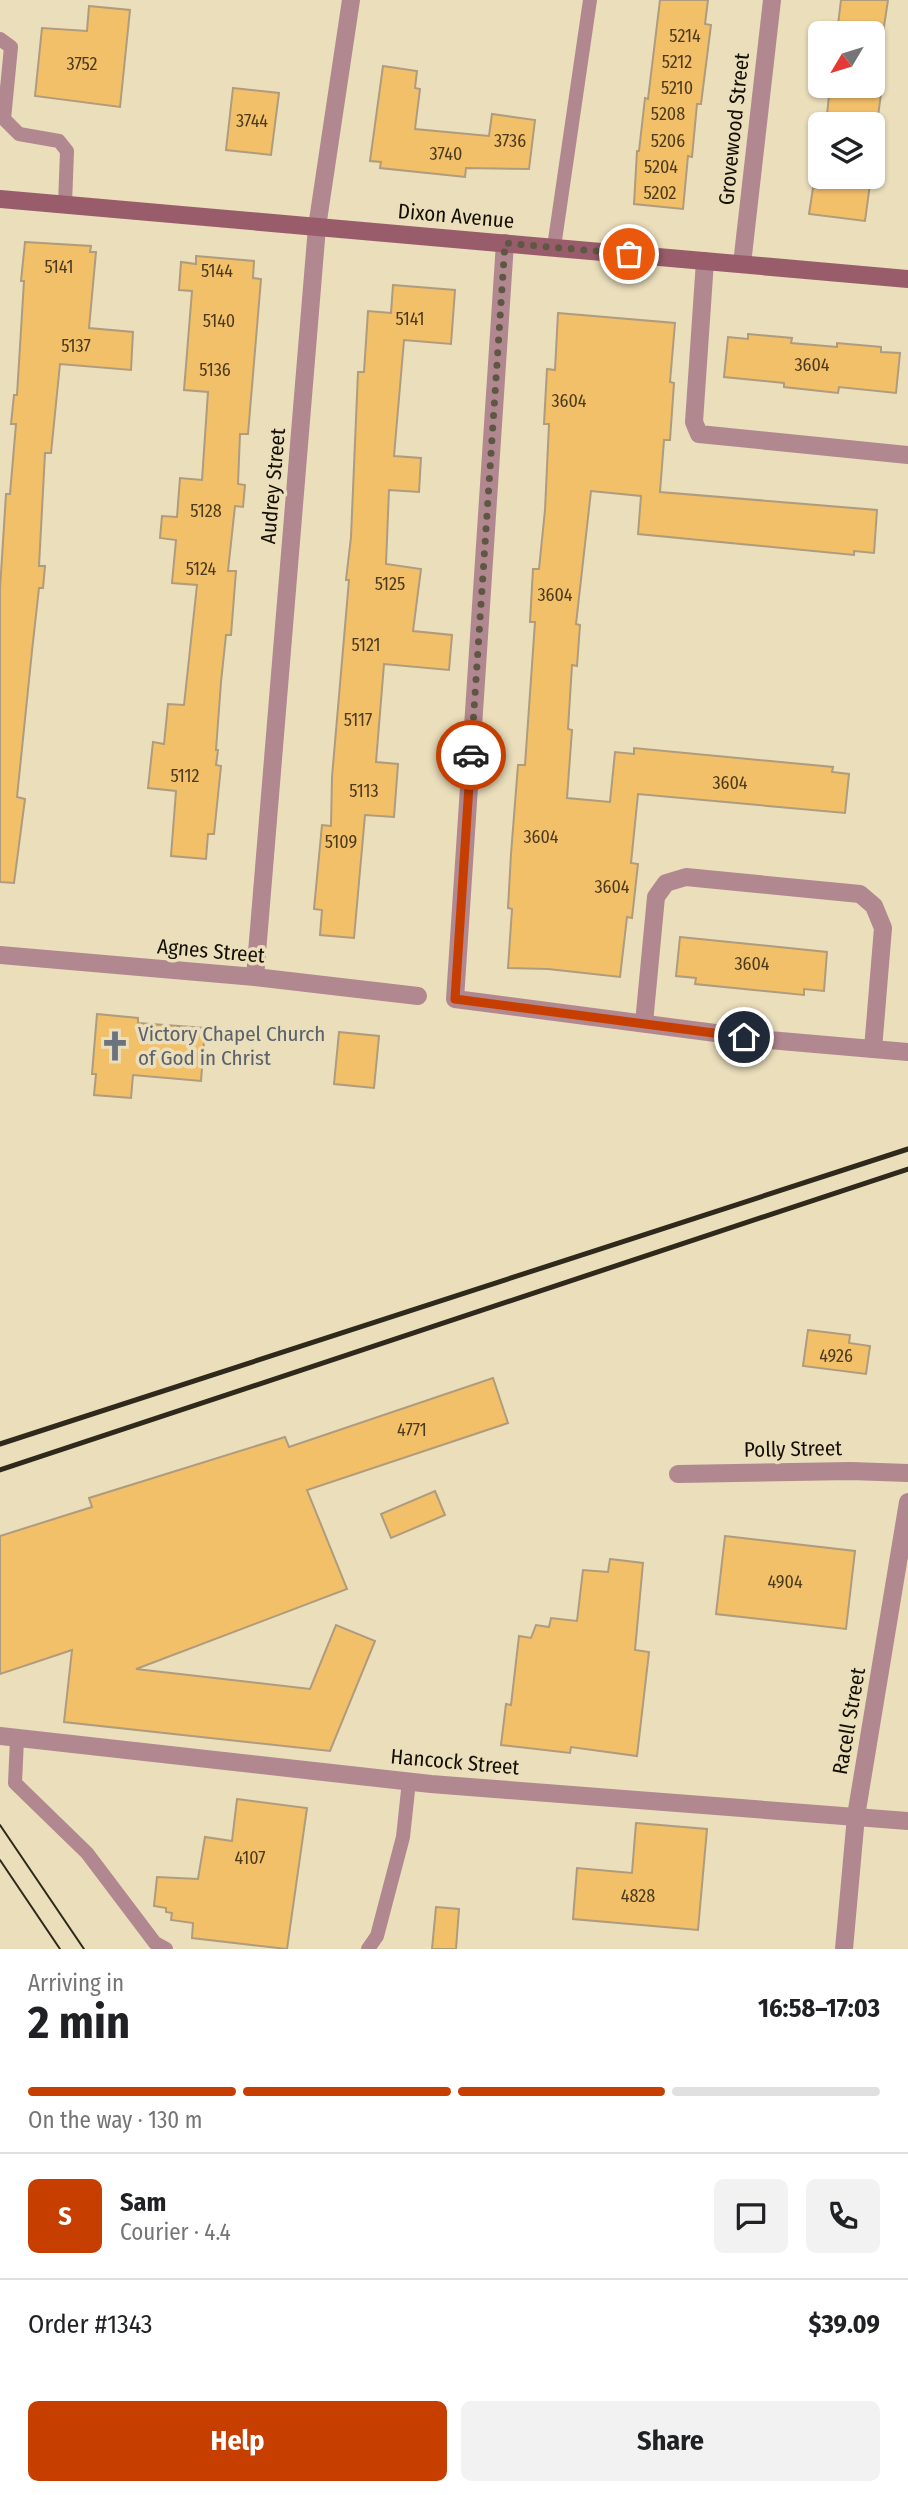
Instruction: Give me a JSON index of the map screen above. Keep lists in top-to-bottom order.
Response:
{
  "streets": {
    "street": [
      "Grovewood Street",
      "Dixon Avenue",
      "Audrey Street",
      "Agnes Street",
      "Polly Street",
      "Racell Street",
      "Hancock Street"
    ]
  },
  "crossings": [
    ["Grovewood Street", "Dixon Avenue"],
    ["Dixon Avenue", "Audrey Street"],
    ["Audrey Street", "Agnes Street"],
    ["Racell Street", "Hancock Street"]
  ],
  "places": {
    "church": ["Victory Chapel Church of God in Christ"]
  },
  "house_numbers": [
    "5214",
    "5212",
    "3752",
    "5210",
    "5208",
    "3744",
    "3736",
    "5206",
    "3740",
    "5204",
    "5202",
    "5141",
    "5144",
    "5141",
    "5140",
    "5137",
    "3604",
    "5136",
    "3604",
    "5128",
    "5124",
    "5125",
    "3604",
    "5121",
    "5117",
    "5112",
    "3604",
    "5113",
    "3604",
    "5109",
    "3604",
    "3604",
    "4926",
    "4771",
    "4904",
    "4107",
    "4828"
  ],
  "north": "bottom left",
  "page": {
    "heading": ["2 min", "Arriving in", "16:58–17:03"],
    "panel": [
      "Sam",
      "Courier · 4.4",
      "Order #1343",
      "$39.09"
    ],
    "bar": "On the way · 130 m",
    "round": "S",
    "buttons": ["Help", "Share"]
  }
}
